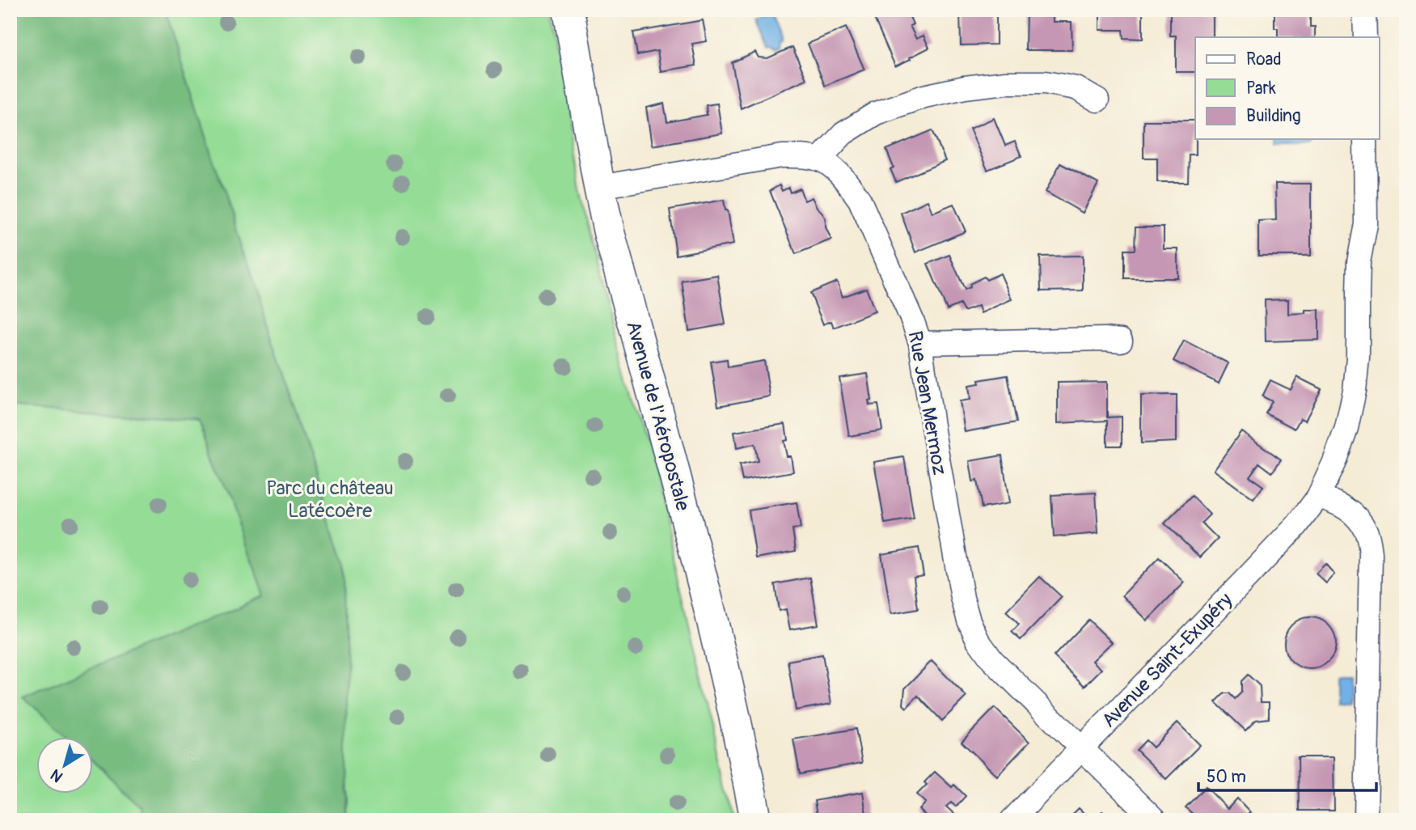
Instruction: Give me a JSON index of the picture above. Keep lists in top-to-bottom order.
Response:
{
  "streets": {
    "street": ["Rue Jean Mermoz", "Avenue de l'Aéropostale", "Avenue Saint-Exupéry"]
  },
  "crossings": [
    ["Rue Jean Mermoz", "Avenue Saint-Exupéry"]
  ],
  "parks": ["Parc du château Latécoère"],
  "legend": ["Road", "Park", "Building"],
  "scale_bar": "50 m",
  "north": "bottom left"
}
